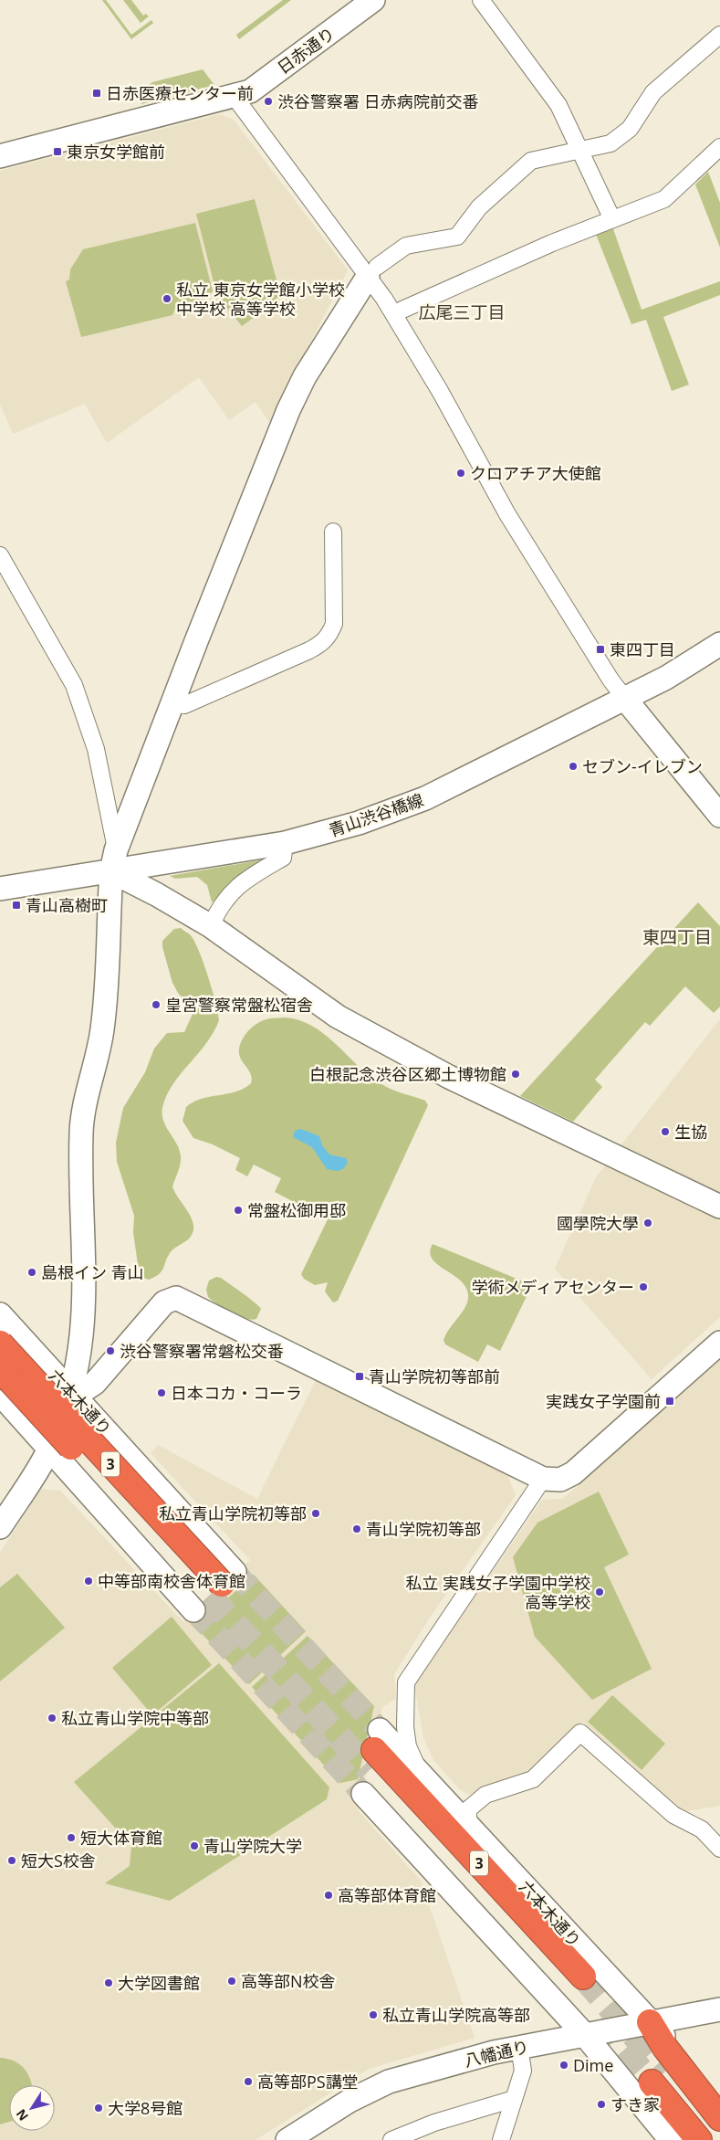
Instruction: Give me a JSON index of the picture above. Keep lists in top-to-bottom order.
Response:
{
  "streets": {
    "highway": ["3"],
    "street": [
      "日赤通り",
      "青山渋谷橋線",
      "六本木通り",
      "八幡通り"
    ]
  },
  "crossings": [
    ["六本木通り", "3"],
    ["六本木通り", "八幡通り"]
  ],
  "districts": ["広尾三丁目", "東四丁目"],
  "places": {
    "transit": [
      "日赤医療センター前",
      "東京女学館前",
      "東四丁目",
      "青山高樹町",
      "青山学院初等部前",
      "実践女子学園前"
    ],
    "other": [
      "渋谷警察署 日赤病院前交番",
      "私立 東京女学館小学校 中学校 高等学校",
      "クロアチア大使館",
      "セブン-イレブン",
      "皇宮警察常盤松宿舎",
      "白根記念渋谷区郷土博物館",
      "生協",
      "常盤松御用邸",
      "國學院大學",
      "島根イン 青山",
      "学術メディアセンター",
      "渋谷警察署常磐松交番",
      "日本コカ・コーラ",
      "私立青山学院初等部",
      "青山学院初等部",
      "中等部南校舎体育館",
      "私立 実践女子学園中学校 高等学校",
      "私立青山学院中等部",
      "短大体育館",
      "青山学院大学",
      "短大S校舎",
      "高等部体育館",
      "高等部N校舎",
      "大学図書館",
      "私立青山学院高等部",
      "Dime",
      "高等部PS講堂",
      "すき家",
      "大学8号館"
    ]
  },
  "north": "bottom left"
}
